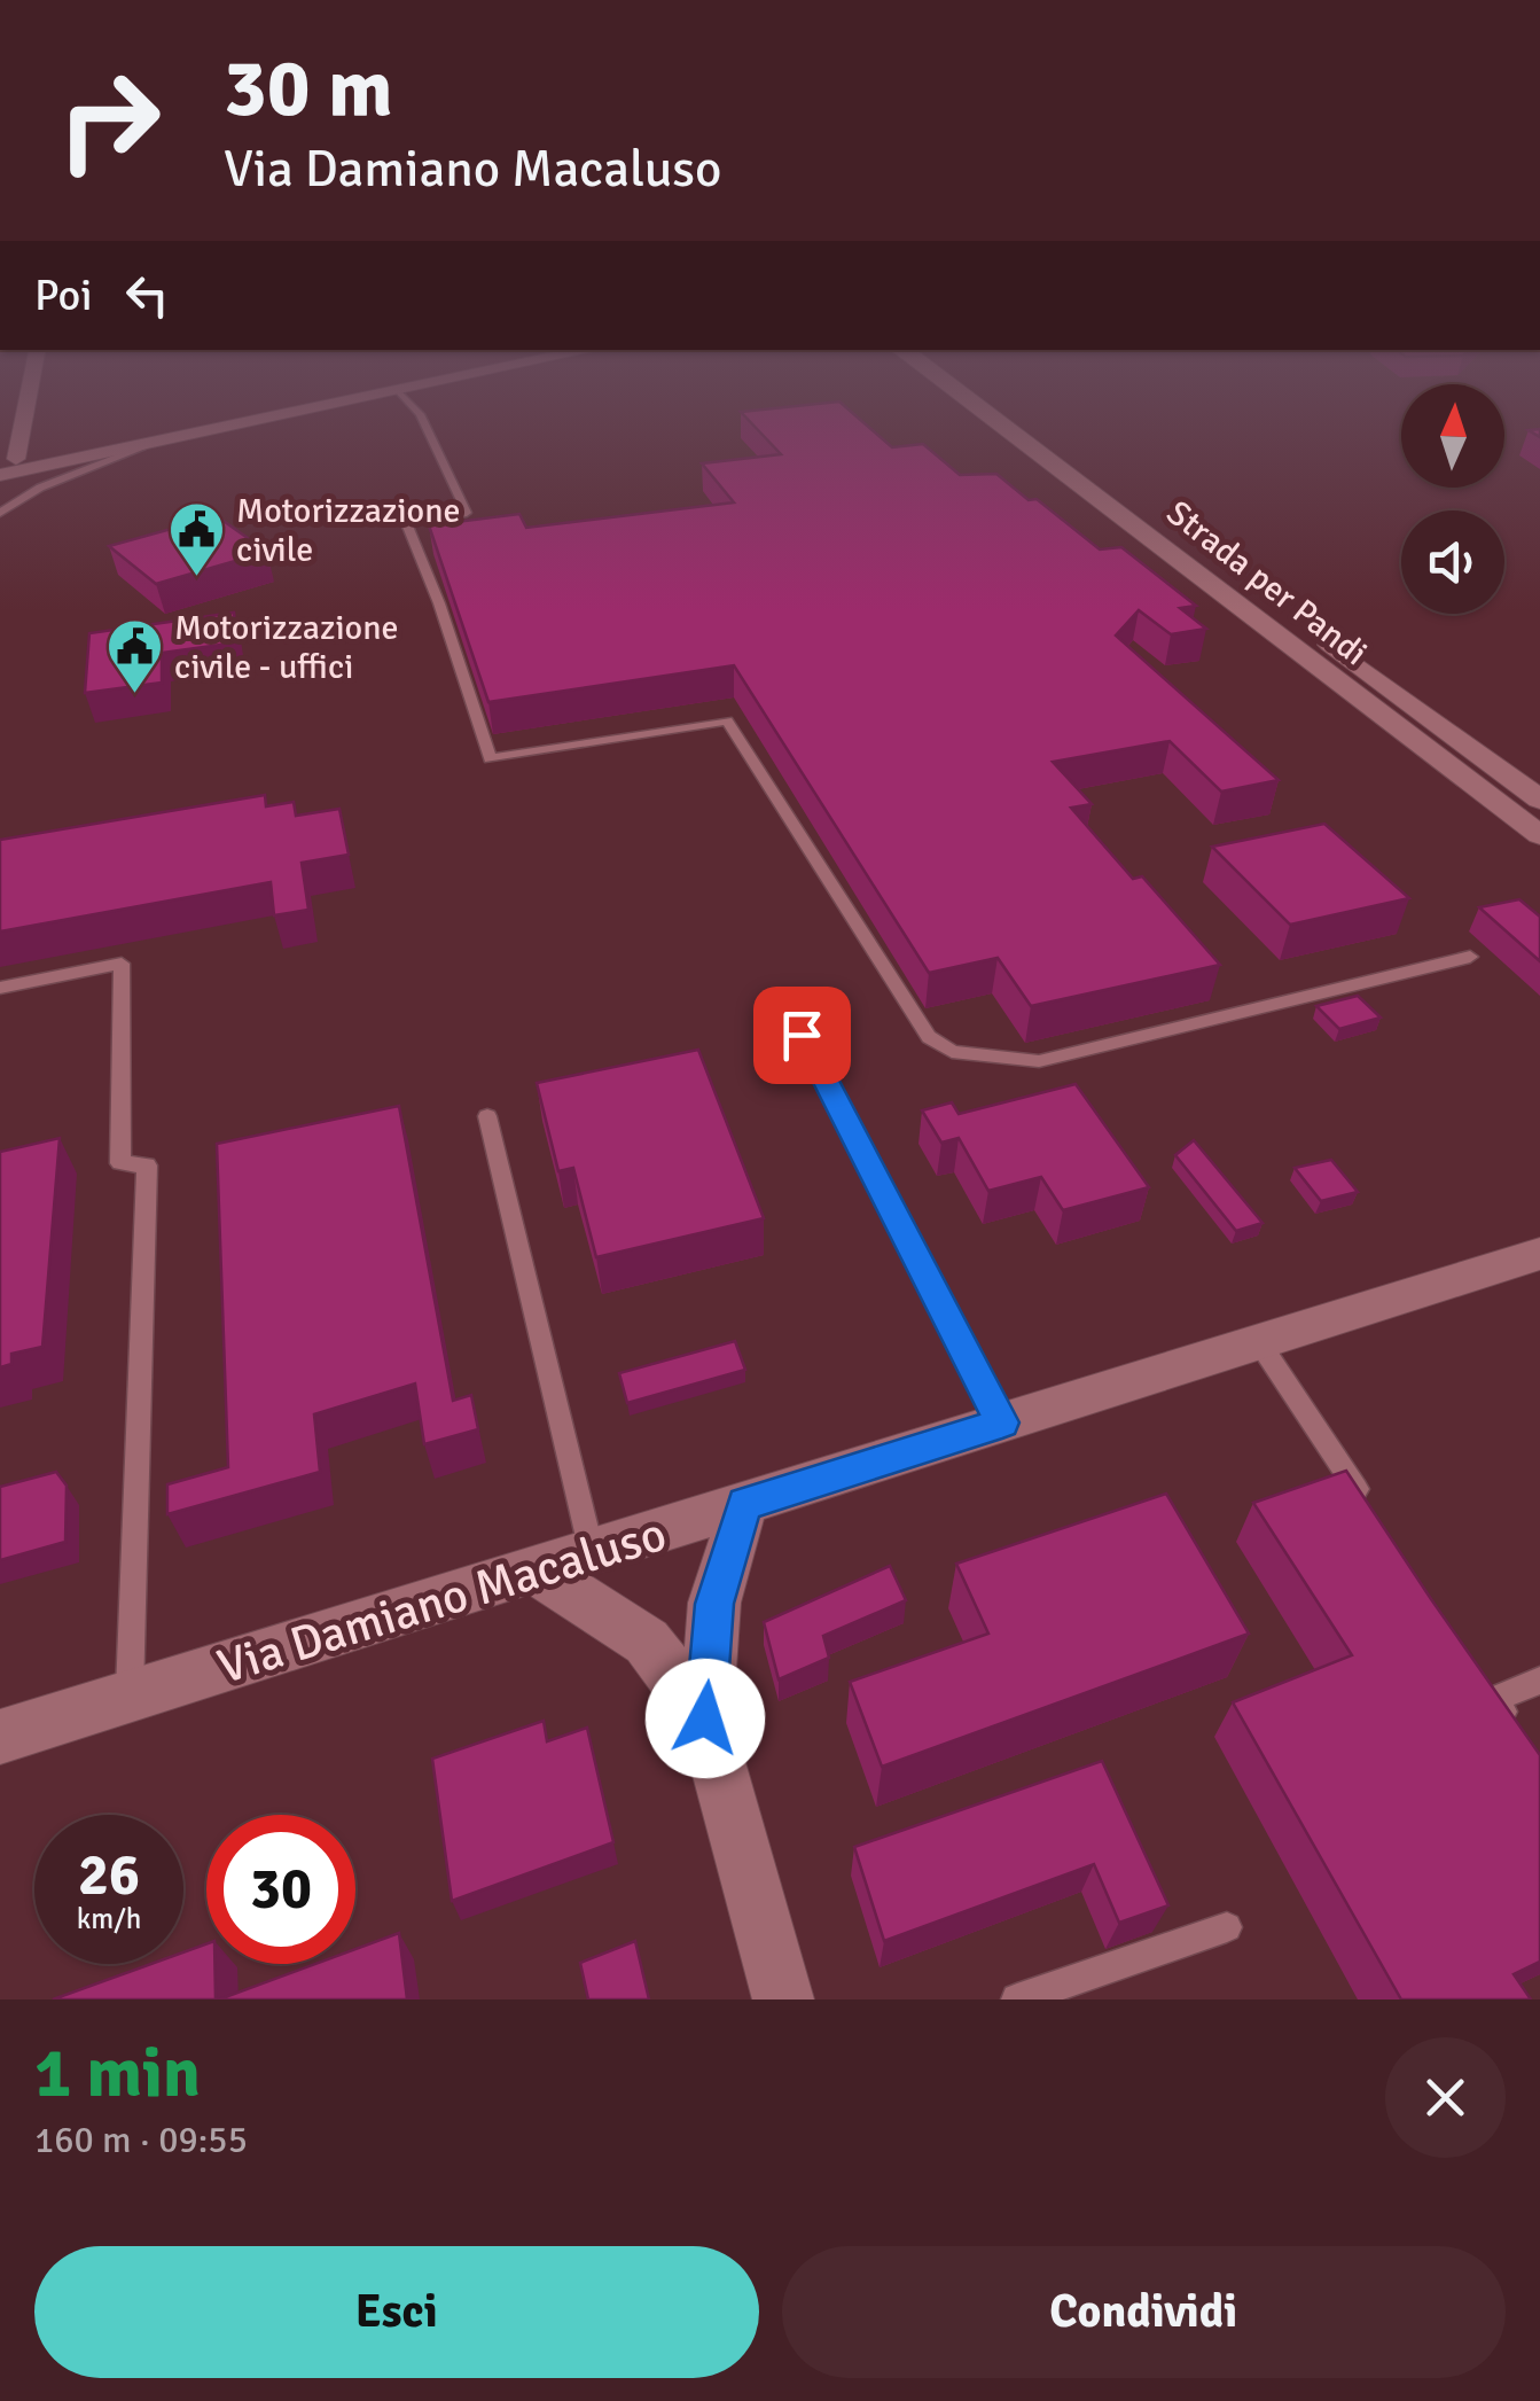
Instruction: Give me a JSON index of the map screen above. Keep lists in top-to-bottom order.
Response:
{
  "streets": {
    "street": ["Strada per Pandi", "Via Damiano Macaluso"]
  },
  "places": {
    "public building": ["Motorizzazione civile", "Motorizzazione civile - uffici"]
  },
  "north": "top",
  "page": {
    "turn": ["30 m", "Via Damiano Macaluso"],
    "then": "Poi",
    "speed": "26 km/h",
    "limit": "30",
    "heading": ["1 min", "160 m · 09:55"],
    "buttons": ["Esci", "Condividi"]
  }
}
